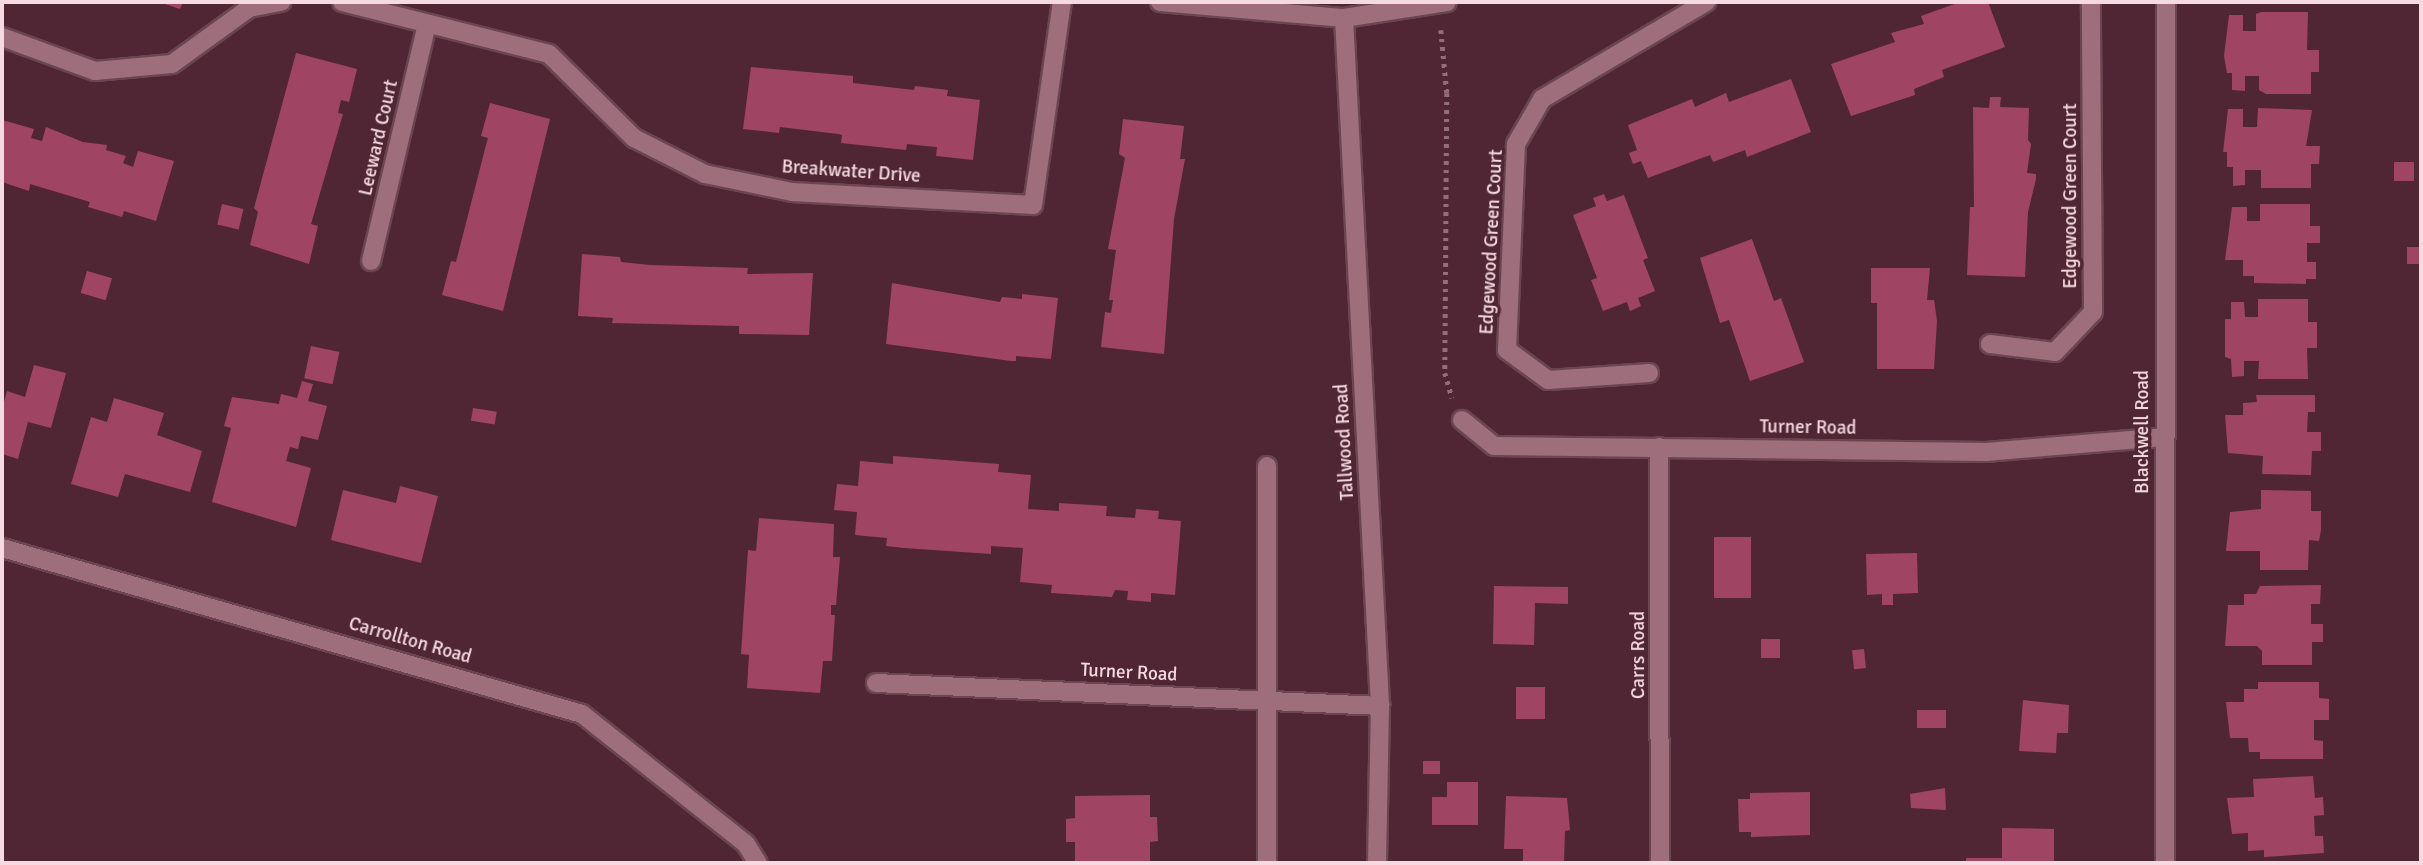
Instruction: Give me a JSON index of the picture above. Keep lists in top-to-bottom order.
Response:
{
  "streets": {
    "street": [
      "Leeward Court",
      "Breakwater Drive",
      "Edgewood Green Court",
      "Turner Road",
      "Blackwell Road",
      "Tallwood Road",
      "Carrollton Road",
      "Carrs Road"
    ]
  },
  "crossings": [
    ["Leeward Court", "Breakwater Drive"],
    ["Turner Road", "Blackwell Road"],
    ["Turner Road", "Tallwood Road"],
    ["Turner Road", "Carrs Road"]
  ]
}
